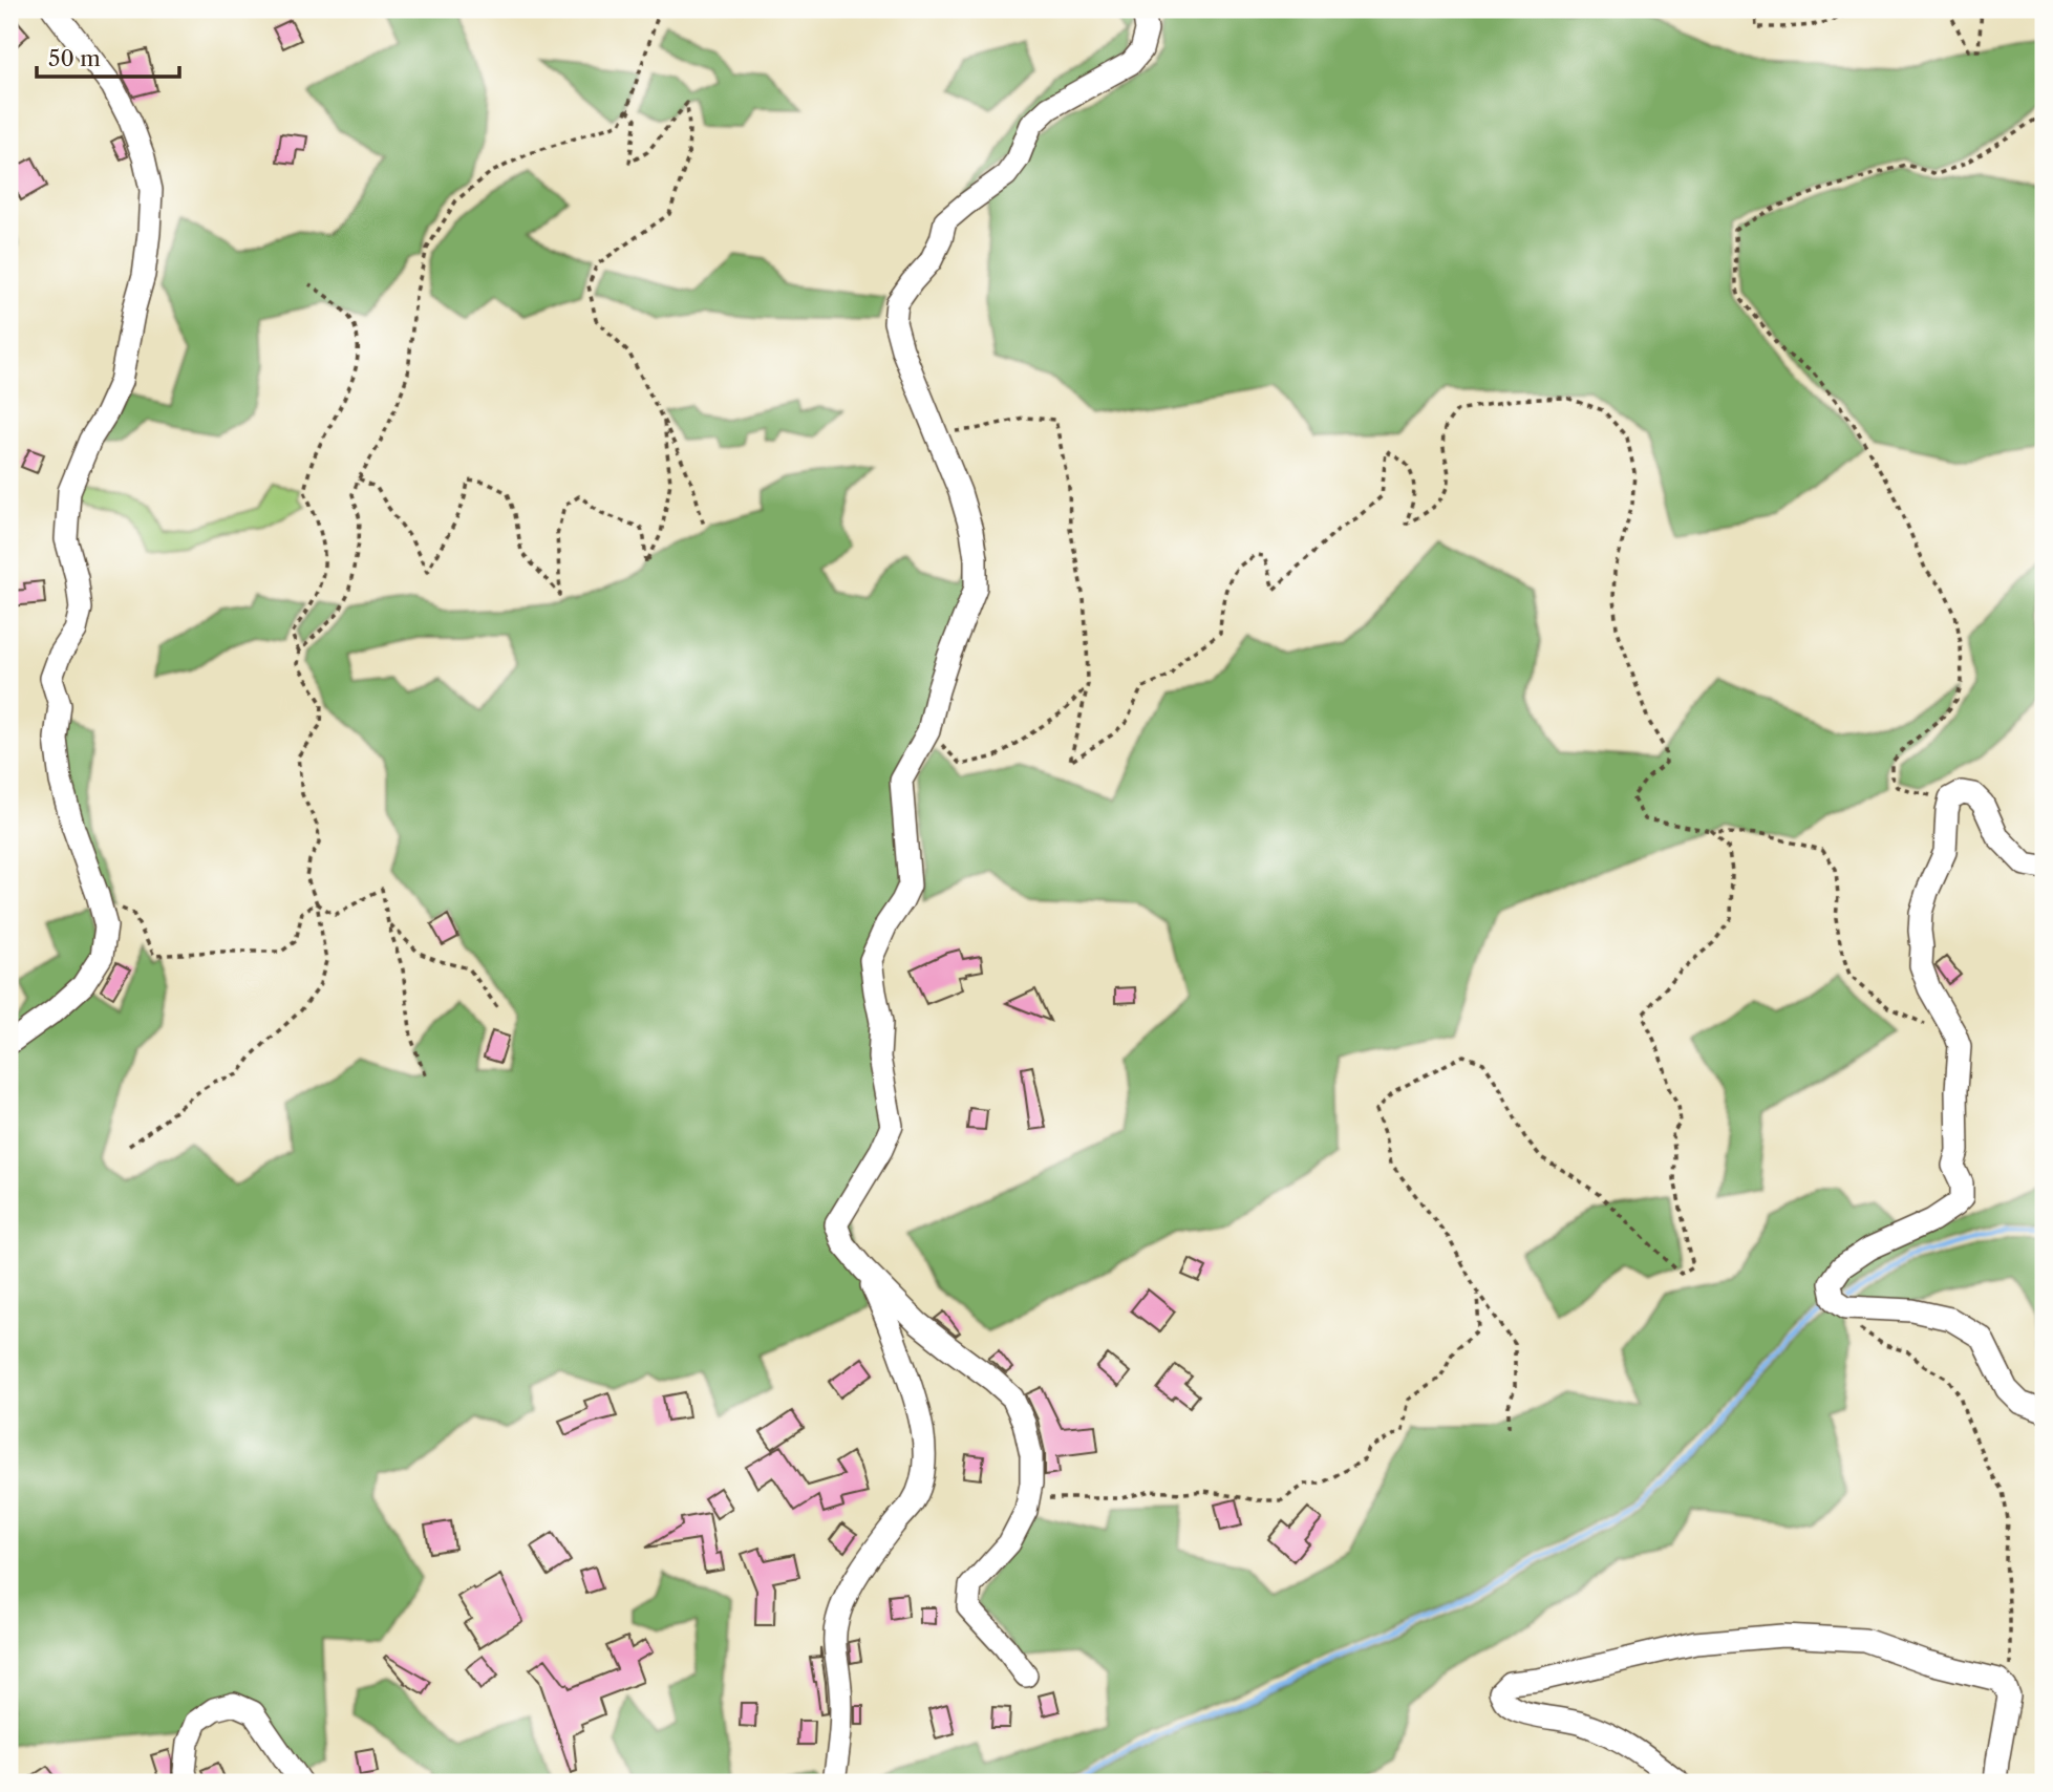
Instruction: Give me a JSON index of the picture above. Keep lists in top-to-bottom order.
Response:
{
  "scale_bar": "50 m"
}
